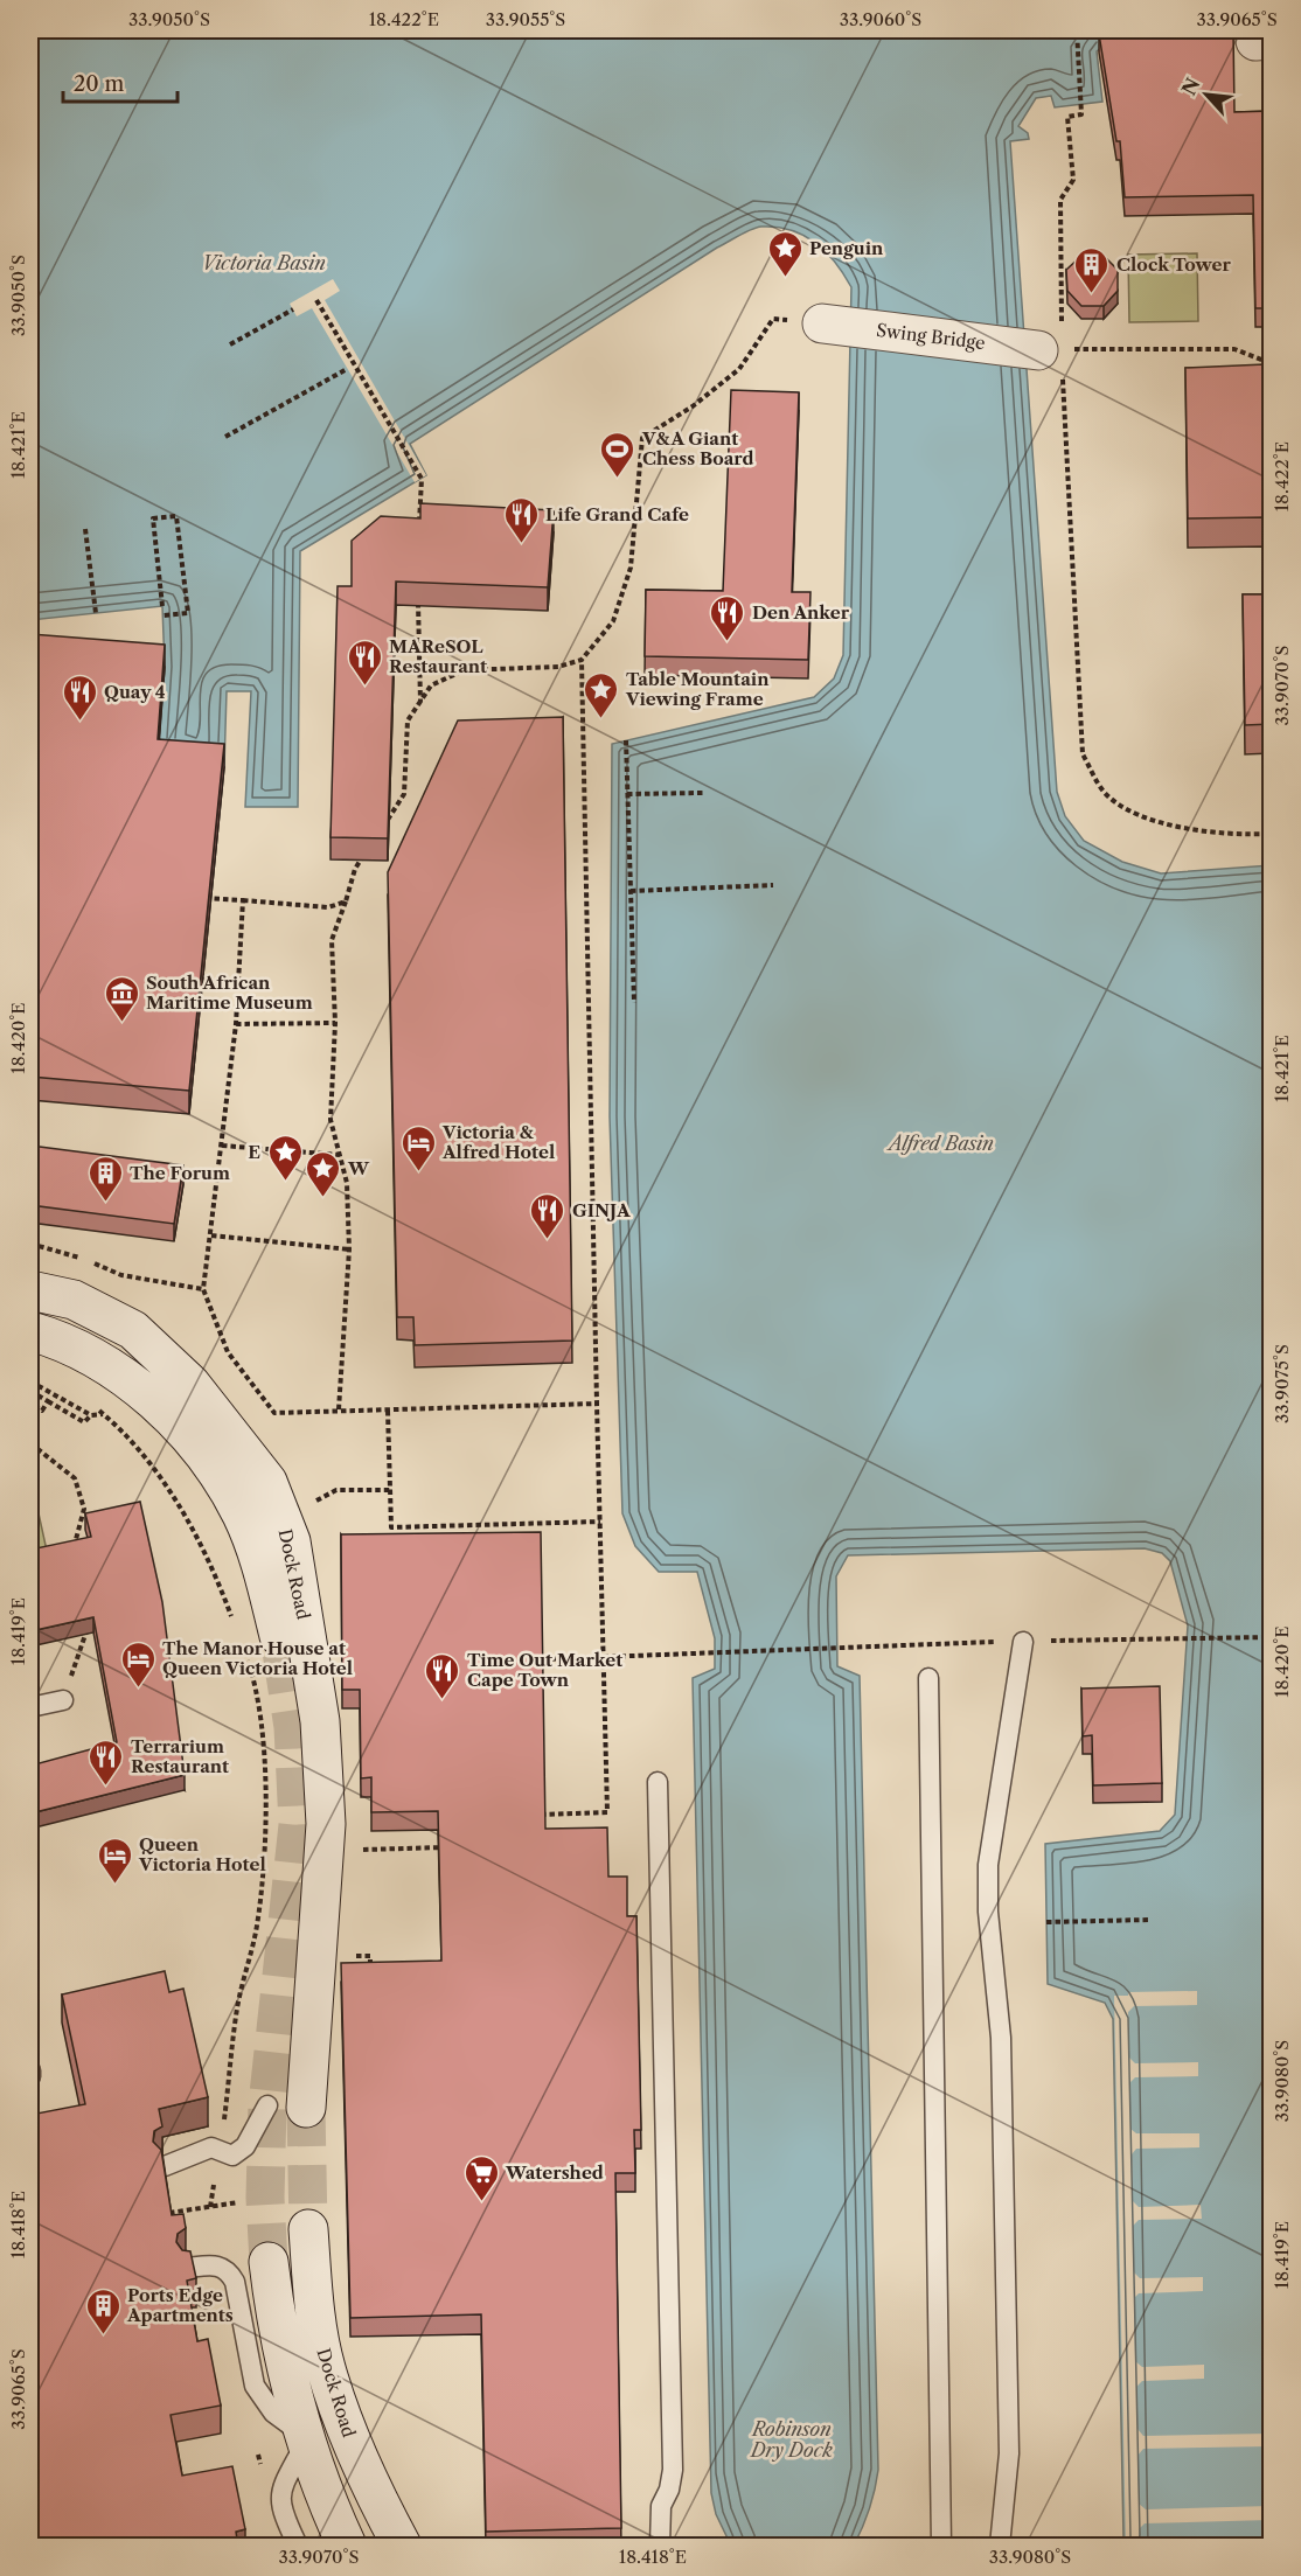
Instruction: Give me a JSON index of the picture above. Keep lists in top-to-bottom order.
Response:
{
  "streets": {
    "street": ["Swing Bridge", "Dock Road"]
  },
  "water": ["Victoria Basin", "Alfred Basin", "Robinson Dry Dock"],
  "places": {
    "place": [
      "Penguin",
      "Table Mountain Viewing Frame",
      "E",
      "W"
    ],
    "building": ["Clock Tower", "The Forum", "Ports Edge Apartments"],
    "sports": ["V&A Giant Chess Board"],
    "restaurant": [
      "Life Grand Cafe",
      "Den Anker",
      "MAReSOL Restaurant",
      "Quay 4",
      "GINJA",
      "Time Out Market Cape Town",
      "Terrarium Restaurant"
    ],
    "museum": ["South African Maritime Museum"],
    "hotel": ["Victoria & Alfred Hotel", "The Manor House at Queen Victoria Hotel", "Queen Victoria Hotel"],
    "supermarket": ["Watershed"]
  },
  "scale_bar": "20 m",
  "north": "top left",
  "coordinates": [
    "33.9050°S",
    "18.422°E",
    "33.9055°S",
    "33.9060°S",
    "33.9065°S",
    "18.421°E",
    "33.9070°S",
    "18.420°E",
    "33.9075°S",
    "18.419°E",
    "33.9080°S",
    "18.418°E"
  ]
}
